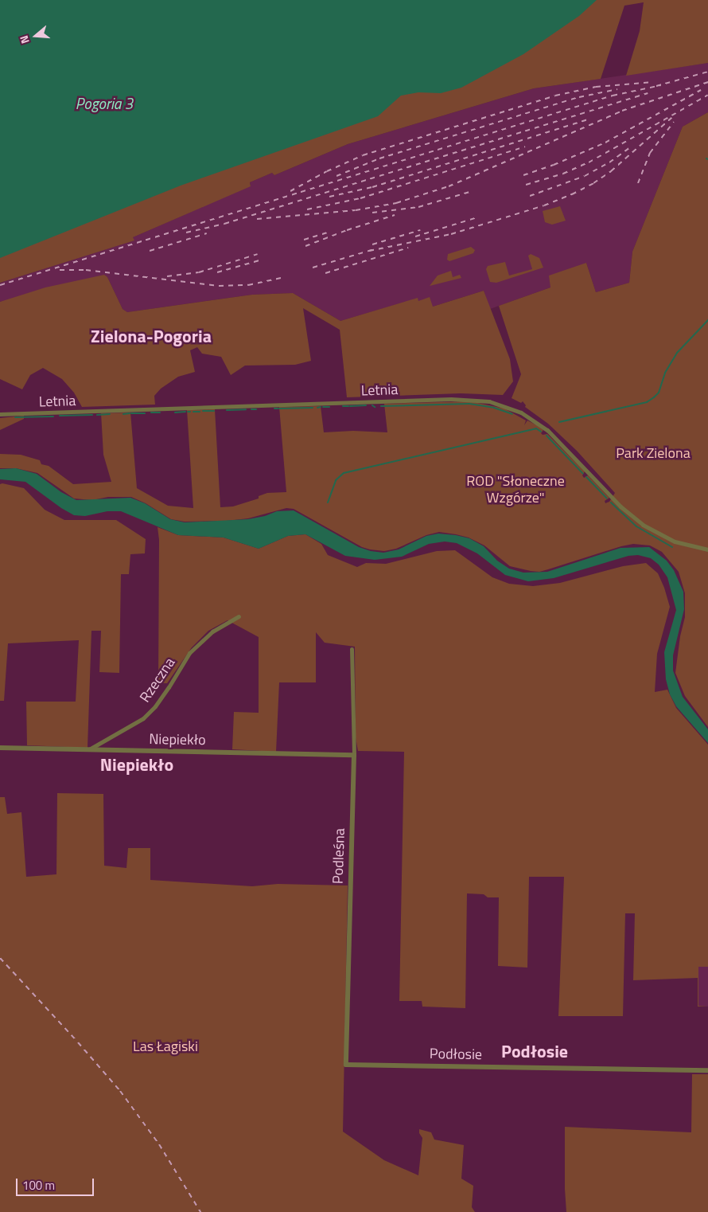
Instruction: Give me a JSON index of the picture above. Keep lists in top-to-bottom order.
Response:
{
  "streets": {
    "street": [
      "Letnia",
      "Rzeczna",
      "Niepiekło",
      "Podleśna",
      "Podłosie"
    ]
  },
  "crossings": [
    ["Rzeczna", "Niepiekło"],
    ["Niepiekło", "Podleśna"],
    ["Podleśna", "Podłosie"]
  ],
  "districts": ["Zielona-Pogoria", "Niepiekło", "Podłosie"],
  "water": ["Pogoria 3"],
  "parks": ["Park Zielona", "ROD \"Słoneczne Wzgórze\"", "Las Łagiski"],
  "scale_bar": "100 m",
  "north": "left"
}
